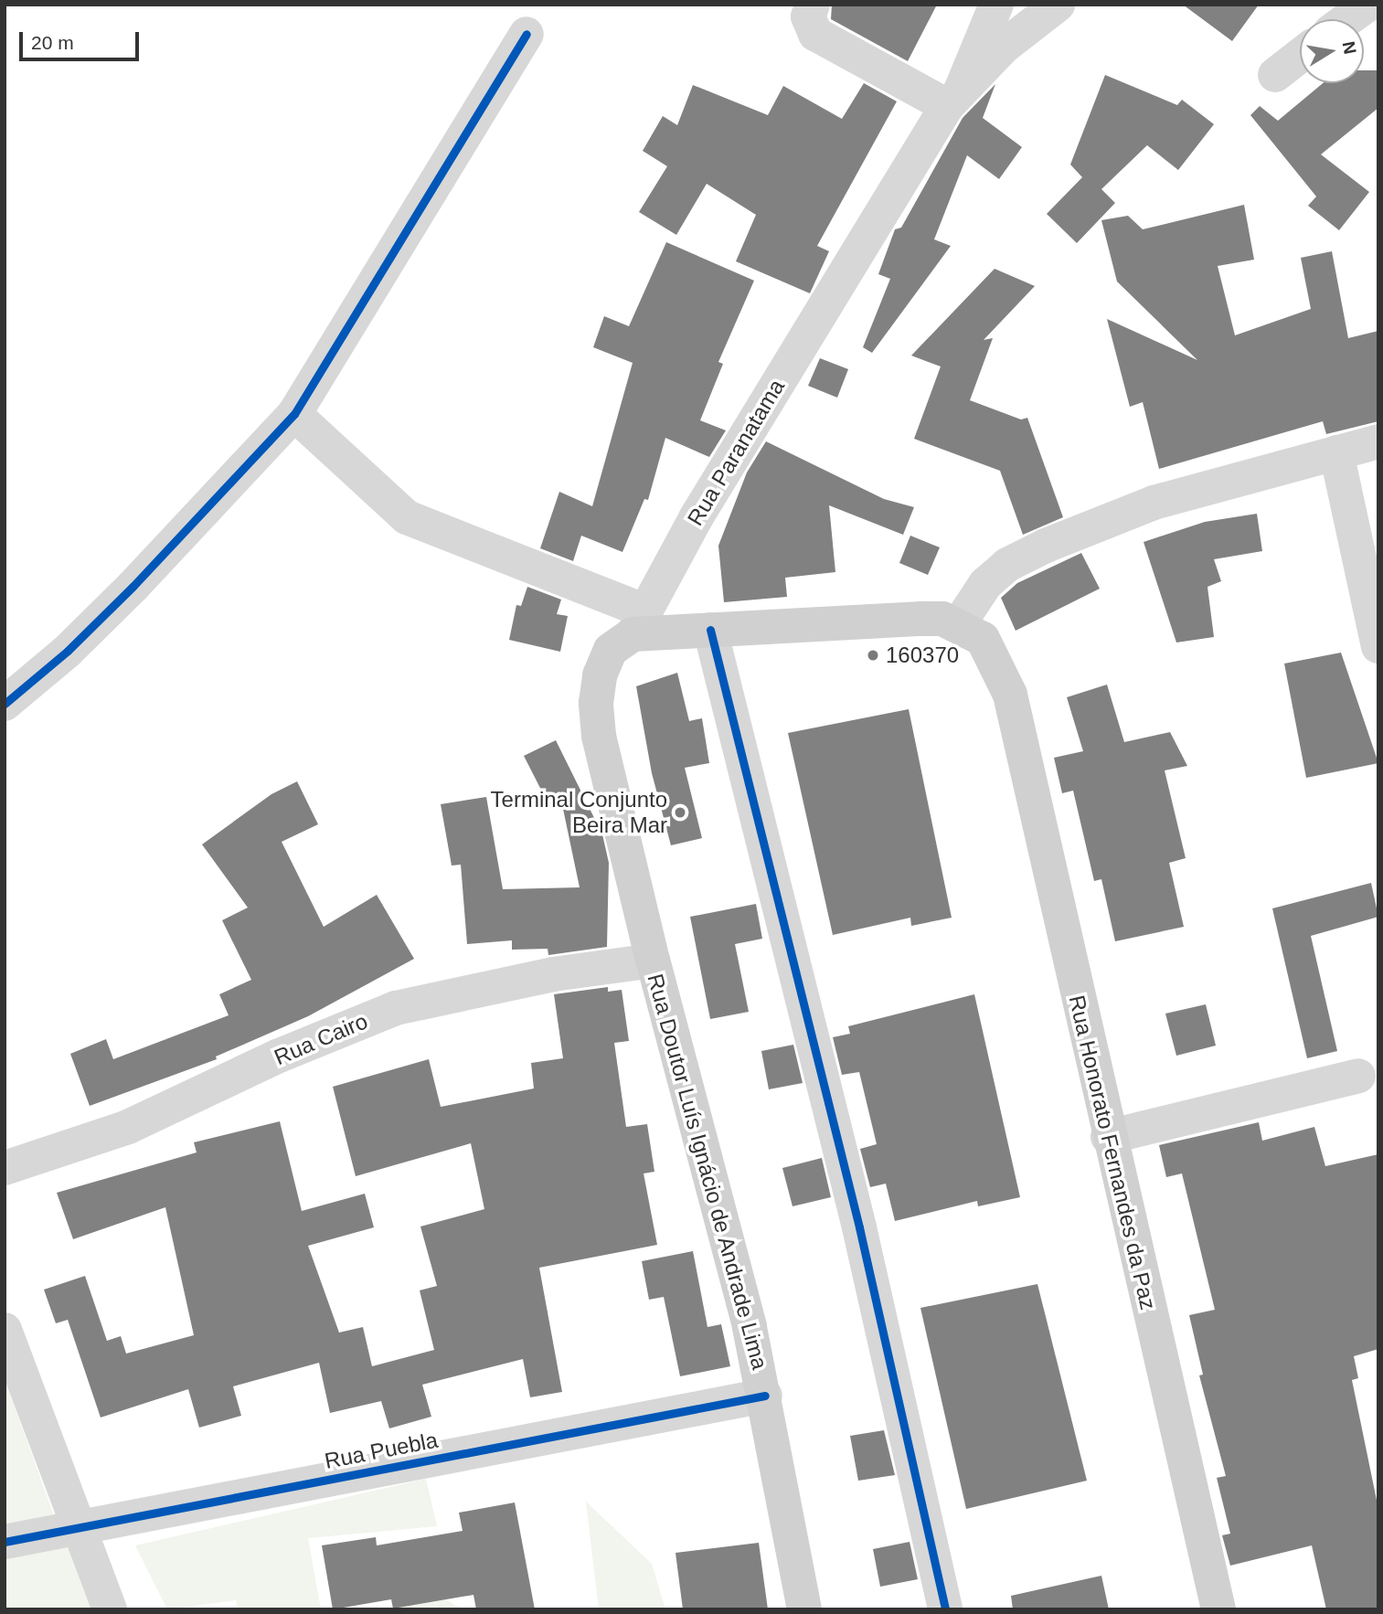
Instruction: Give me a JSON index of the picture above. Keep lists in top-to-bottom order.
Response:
{
  "streets": {
    "main road": ["Rua Paranatama", "Rua Honorato Fernandes da Paz", "Rua Doutor Luís Ignácio de Andrade Lima"],
    "street": ["Rua Cairo", "Rua Puebla"]
  },
  "crossings": [
    ["Rua Paranatama", "Rua Cairo"],
    ["Rua Paranatama", "Rua Doutor Luís Ignácio de Andrade Lima"],
    ["Rua Cairo", "Rua Doutor Luís Ignácio de Andrade Lima"],
    ["Rua Doutor Luís Ignácio de Andrade Lima", "Rua Puebla"]
  ],
  "places": ["160370", "Terminal Conjunto Beira Mar"],
  "scale_bar": "20 m",
  "north": "right"
}
